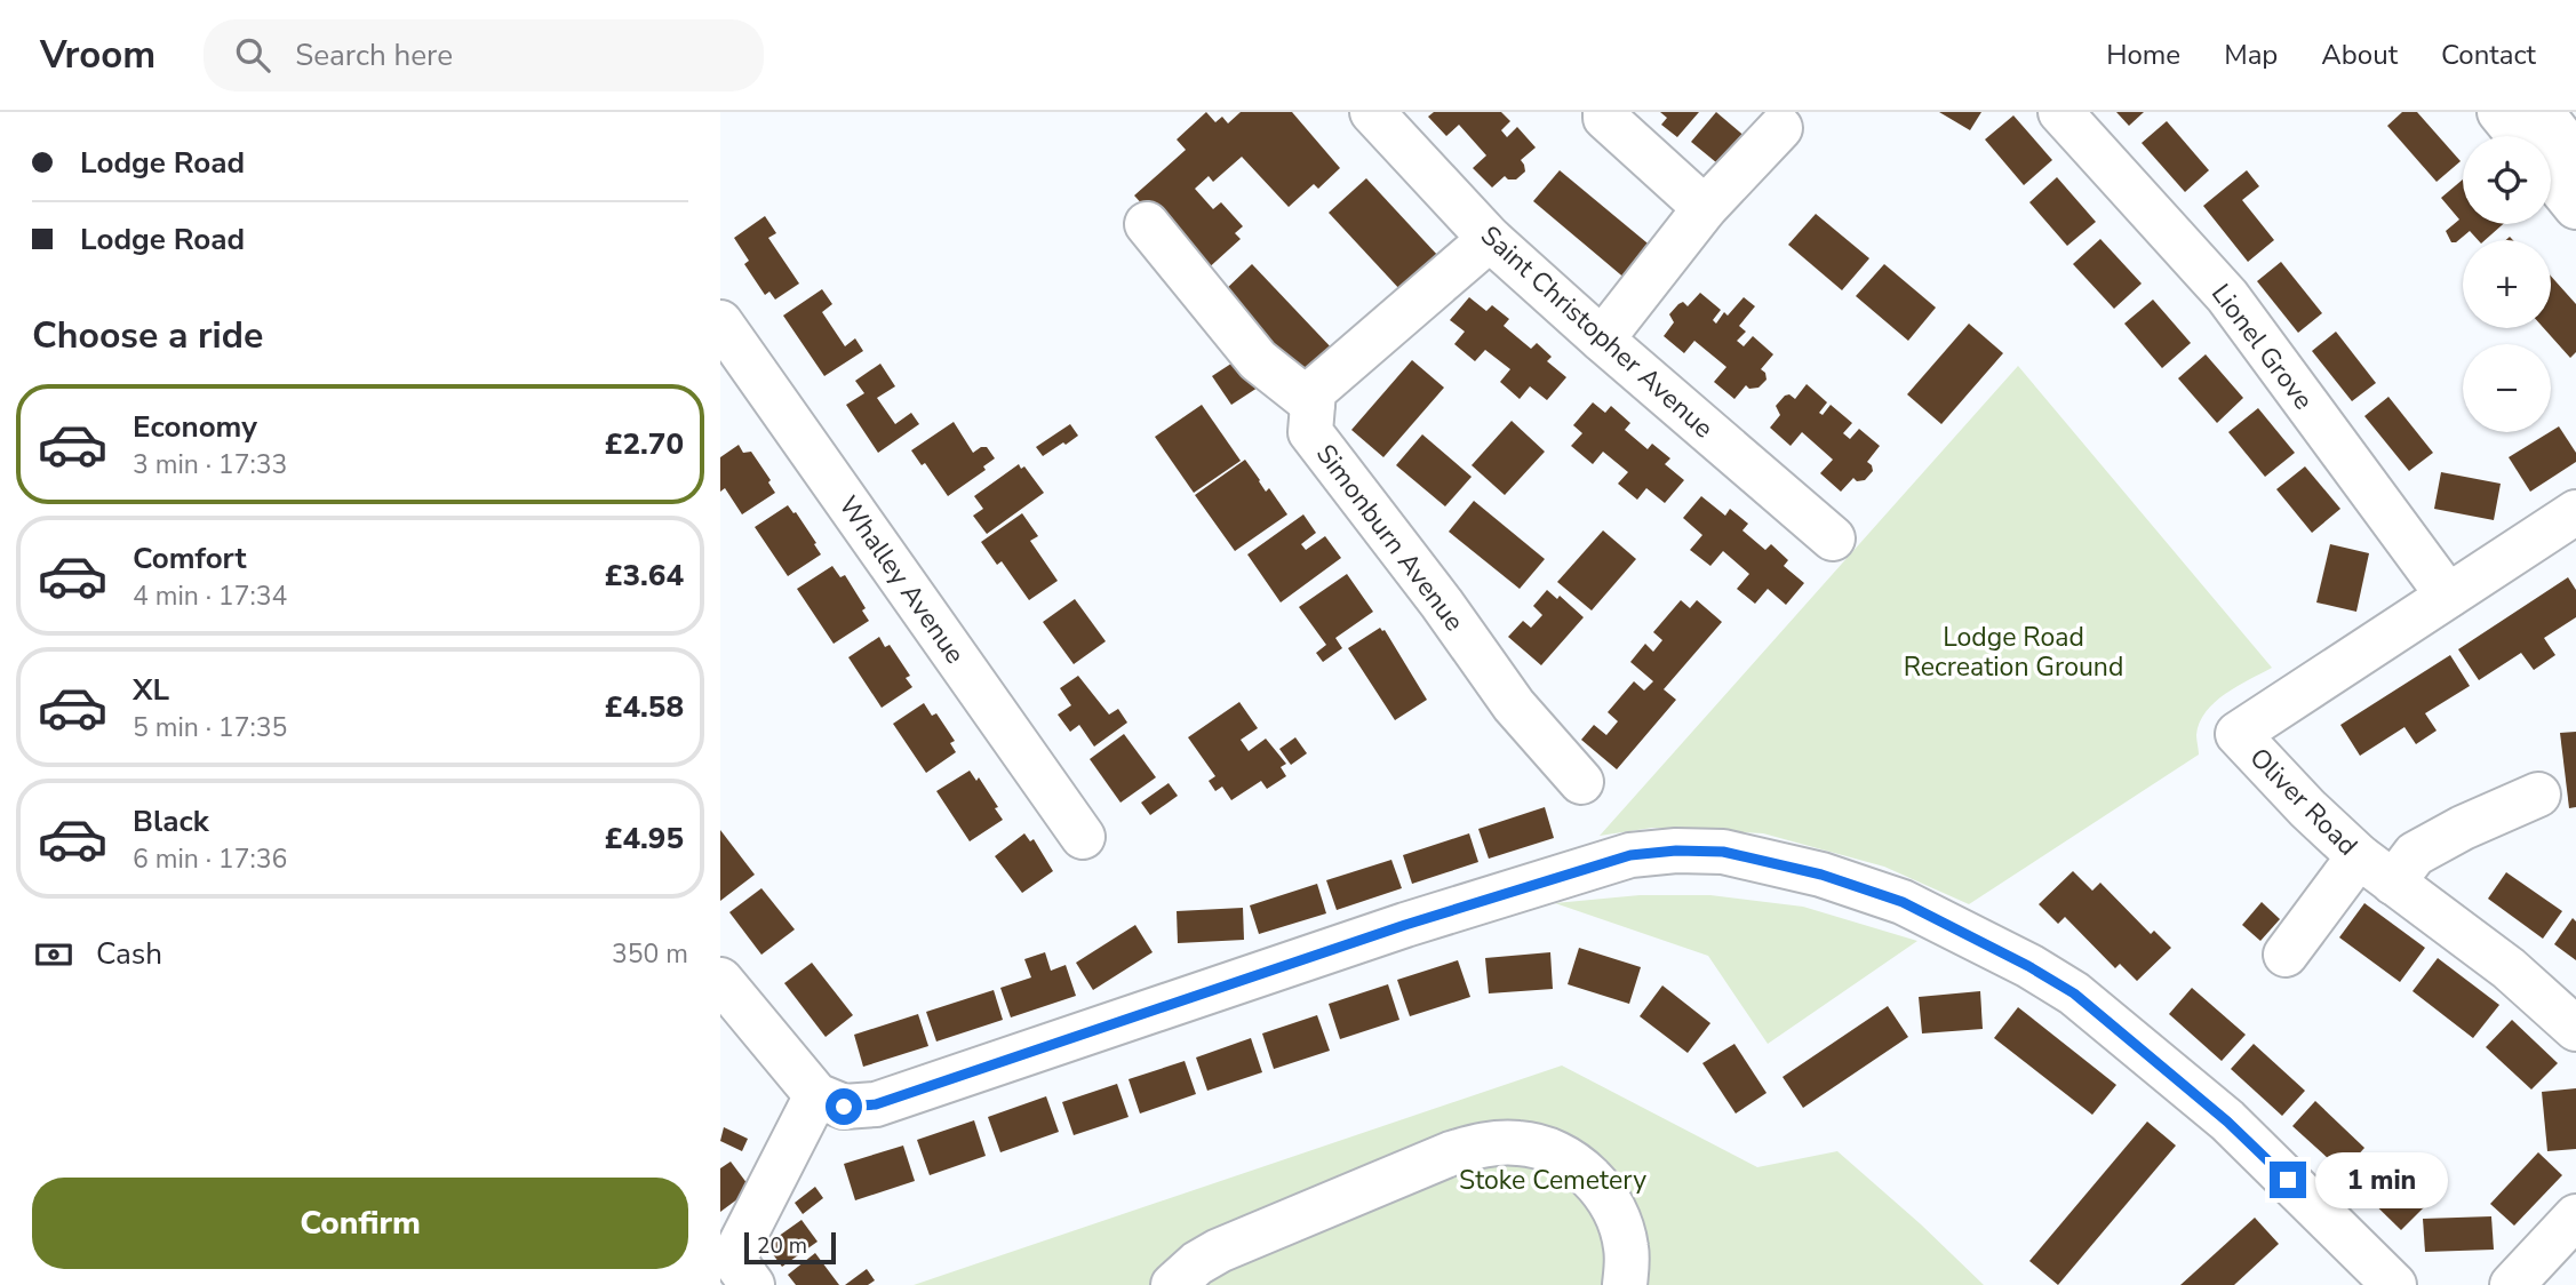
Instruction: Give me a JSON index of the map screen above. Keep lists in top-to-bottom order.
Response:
{
  "streets": {
    "street": [
      "Saint Christopher Avenue",
      "Lionel Grove",
      "Simonburn Avenue",
      "Whalley Avenue",
      "Oliver Road"
    ]
  },
  "crossings": [
    ["Lionel Grove", "Oliver Road"]
  ],
  "parks": ["Lodge Road Recreation Ground", "Stoke Cemetery"],
  "scale_bar": "20 m",
  "page": {
    "header": "Vroom",
    "search": "Search here",
    "nav": [
      "Home",
      "Map",
      "About",
      "Contact"
    ],
    "banner": ["Lodge Road", "Lodge Road"],
    "map_buttons": ["+", "−"],
    "heading": "Choose a ride",
    "list": [
      {
        "name": "Economy",
        "note": "3 min · 17:33",
        "value": "£2.70"
      },
      {
        "name": "Comfort",
        "note": "4 min · 17:34",
        "value": "£3.64"
      },
      {
        "name": "XL",
        "note": "5 min · 17:35",
        "value": "£4.58"
      },
      {
        "name": "Black",
        "note": "6 min · 17:36",
        "value": "£4.95"
      }
    ],
    "pay": ["Cash", "350 m"],
    "bubble": "1 min",
    "buttons": "Confirm",
    "scale": "20 m"
  }
}
